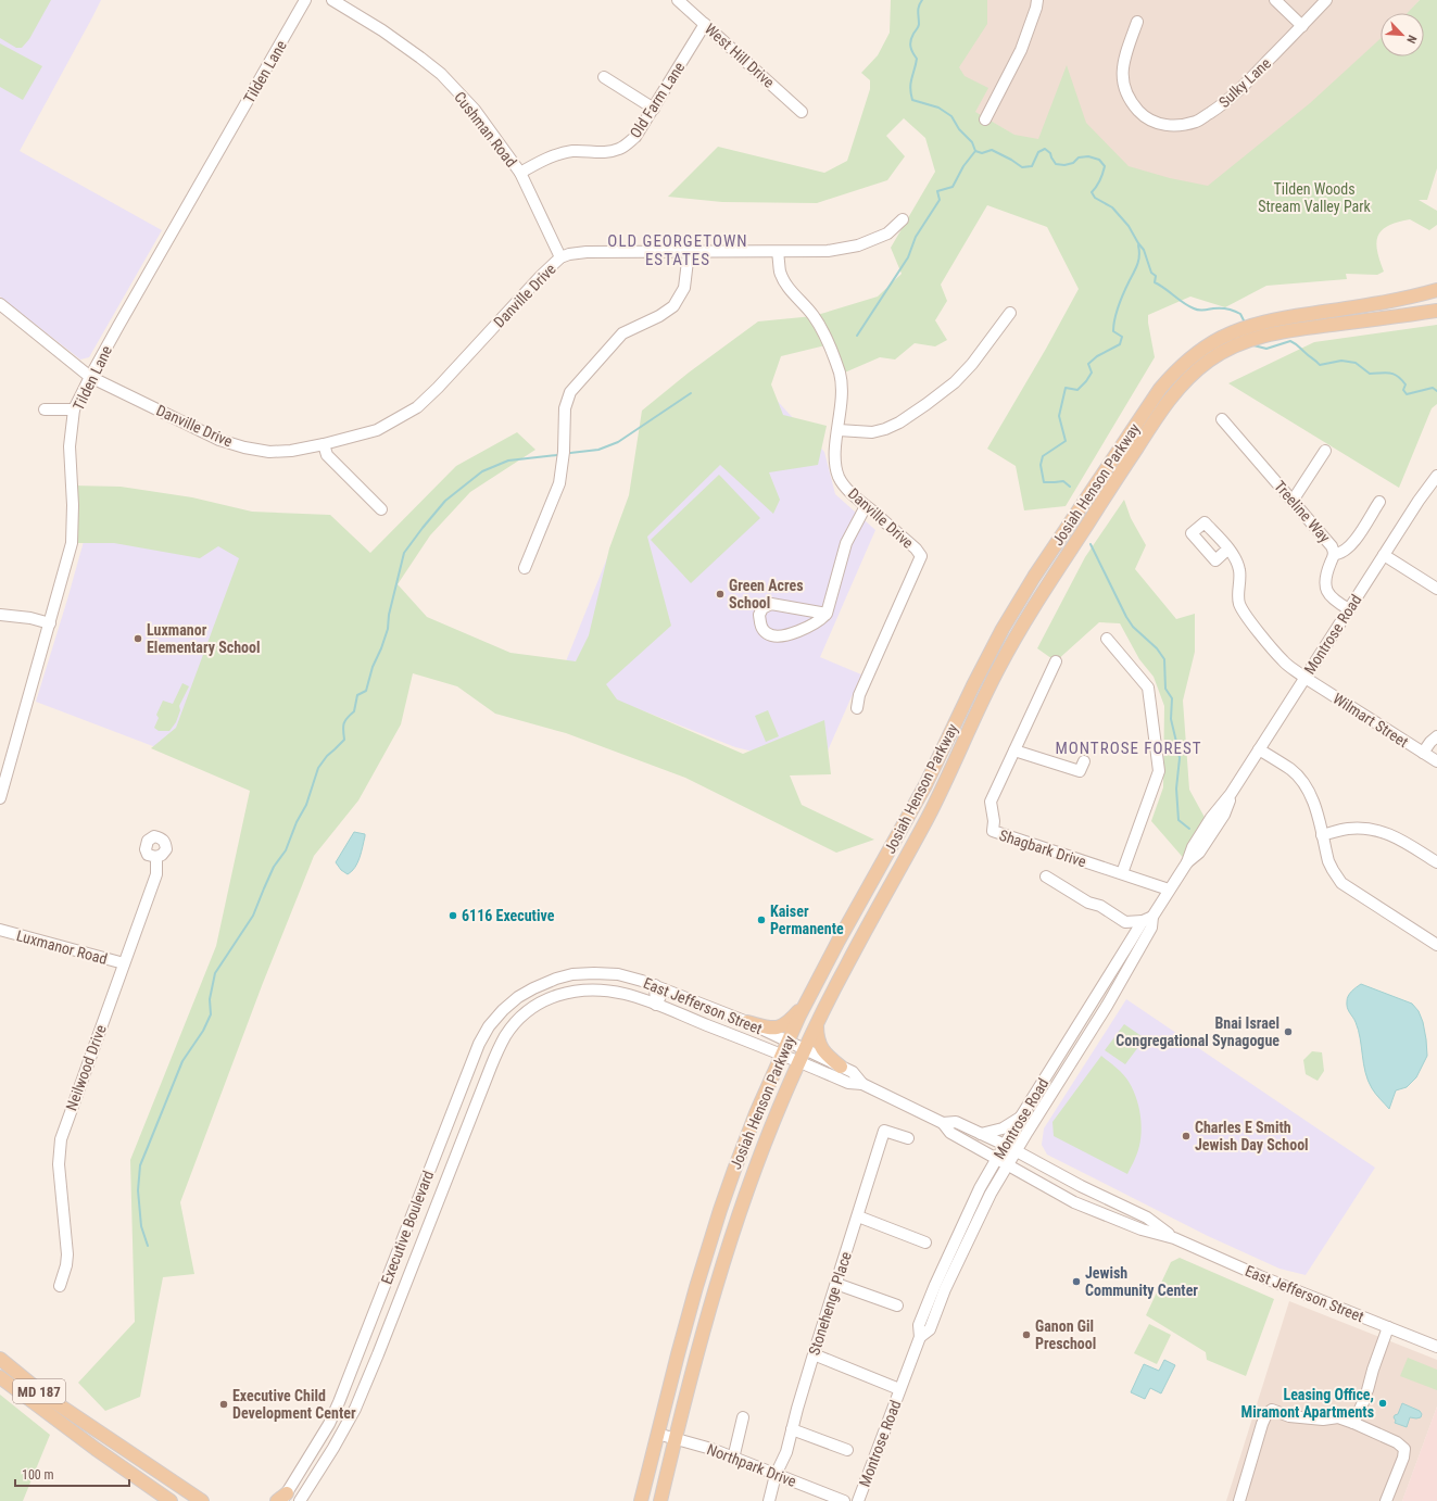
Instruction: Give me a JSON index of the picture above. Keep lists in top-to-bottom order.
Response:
{
  "streets": {
    "main road": ["Josiah Henson Parkway", "MD 187"],
    "street": [
      "West Hill Drive",
      "Tilden Lane",
      "Sulky Lane",
      "Old Farm Lane",
      "Cushman Road",
      "Danville Drive",
      "Treeline Way",
      "Montrose Road",
      "Wilmart Street",
      "Shagbark Drive",
      "Luxmanor Road",
      "East Jefferson Street",
      "Neilwood Drive",
      "Executive Boulevard",
      "Stonehenge Place",
      "Northpark Drive"
    ]
  },
  "crossings": [
    ["West Hill Drive", "Old Farm Lane"],
    ["Tilden Lane", "Danville Drive"],
    ["Old Farm Lane", "Cushman Road"],
    ["Cushman Road", "Danville Drive"],
    ["Josiah Henson Parkway", "East Jefferson Street"],
    ["Josiah Henson Parkway", "Northpark Drive"],
    ["Treeline Way", "Montrose Road"],
    ["Montrose Road", "Wilmart Street"],
    ["Montrose Road", "Shagbark Drive"],
    ["Montrose Road", "East Jefferson Street"],
    ["Luxmanor Road", "Neilwood Drive"],
    ["East Jefferson Street", "Executive Boulevard"],
    ["Stonehenge Place", "Northpark Drive"]
  ],
  "districts": ["OLD GEORGETOWN ESTATES", "MONTROSE FOREST"],
  "parks": ["Tilden Woods Stream Valley Park"],
  "places": [
    "Green Acres School",
    "Luxmanor Elementary School",
    "6116 Executive",
    "Kaiser Permanente",
    "Bnai Israel Congregational Synagogue",
    "Charles E Smith Jewish Day School",
    "Jewish Community Center",
    "Ganon Gil Preschool",
    "Leasing Office, Miramont Apartments",
    "Executive Child Development Center"
  ],
  "scale_bar": "100 m",
  "north": "bottom right"
}
